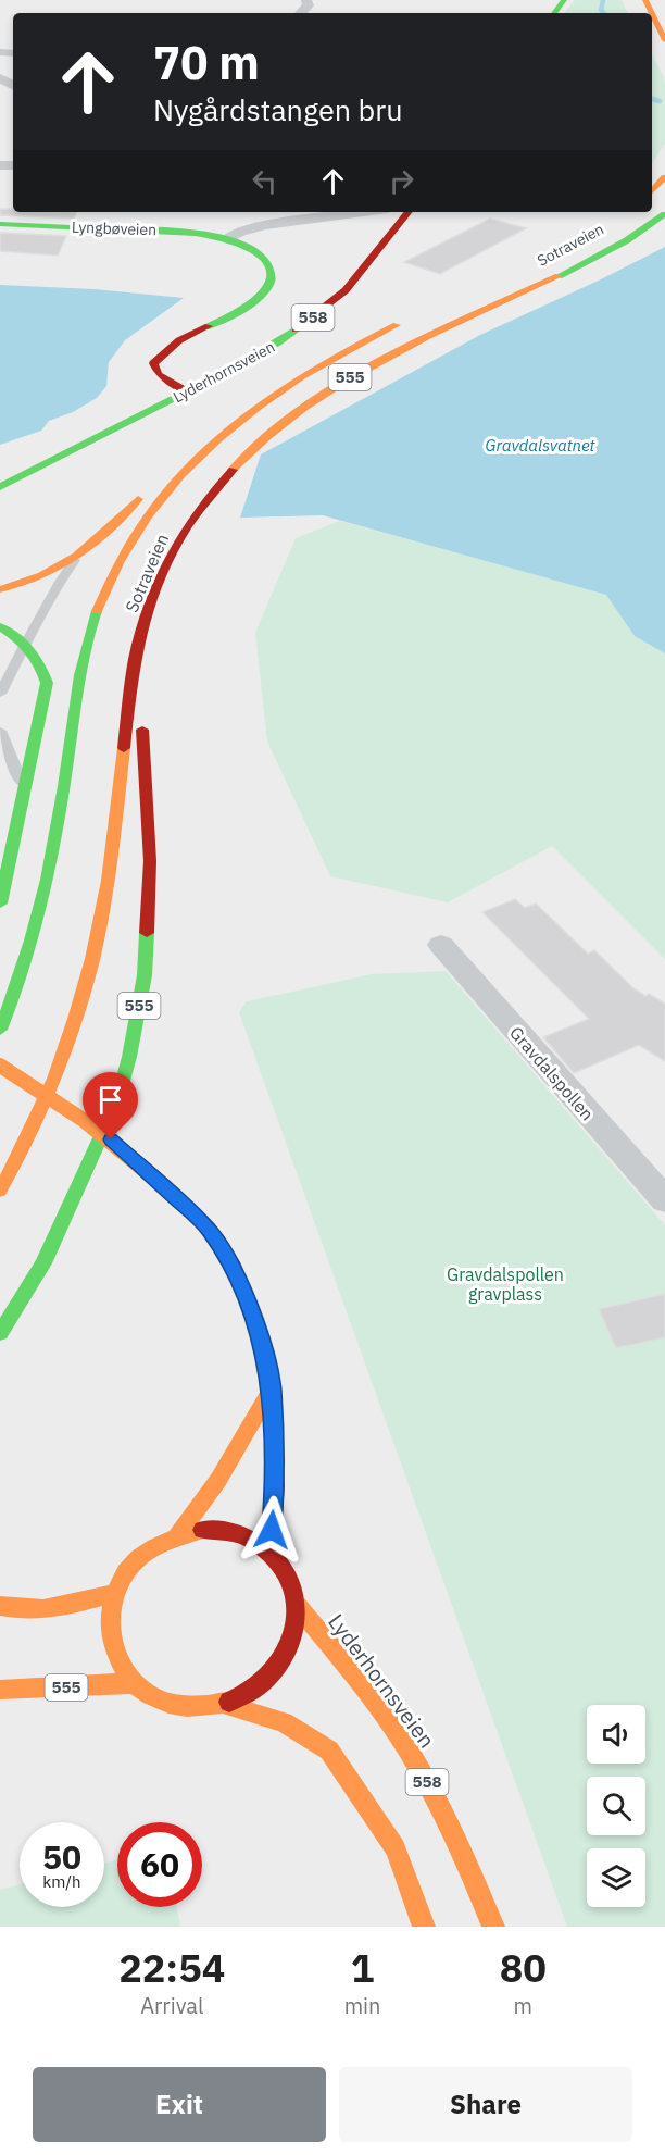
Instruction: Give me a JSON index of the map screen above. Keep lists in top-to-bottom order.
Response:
{
  "streets": {
    "main road": [
      "Lyngbøveien",
      "Sotraveien",
      "558",
      "Lyderhornsveien",
      "555"
    ],
    "street": ["Gravdalspollen"]
  },
  "crossings": [
    ["Lyngbøveien", "Lyderhornsveien"],
    ["Sotraveien", "555"],
    ["558", "Lyderhornsveien"],
    ["558", "555"],
    ["Lyderhornsveien", "555"]
  ],
  "water": ["Gravdalsvatnet"],
  "parks": ["Gravdalspollen gravplass"],
  "page": {
    "turn": ["70 m", "Nygårdstangen bru"],
    "speed": "50 km/h",
    "limit": "60",
    "eta": [
      "22:54",
      "Arrival",
      "1",
      "min",
      "80",
      "m"
    ],
    "buttons": ["Exit", "Share"]
  }
}
